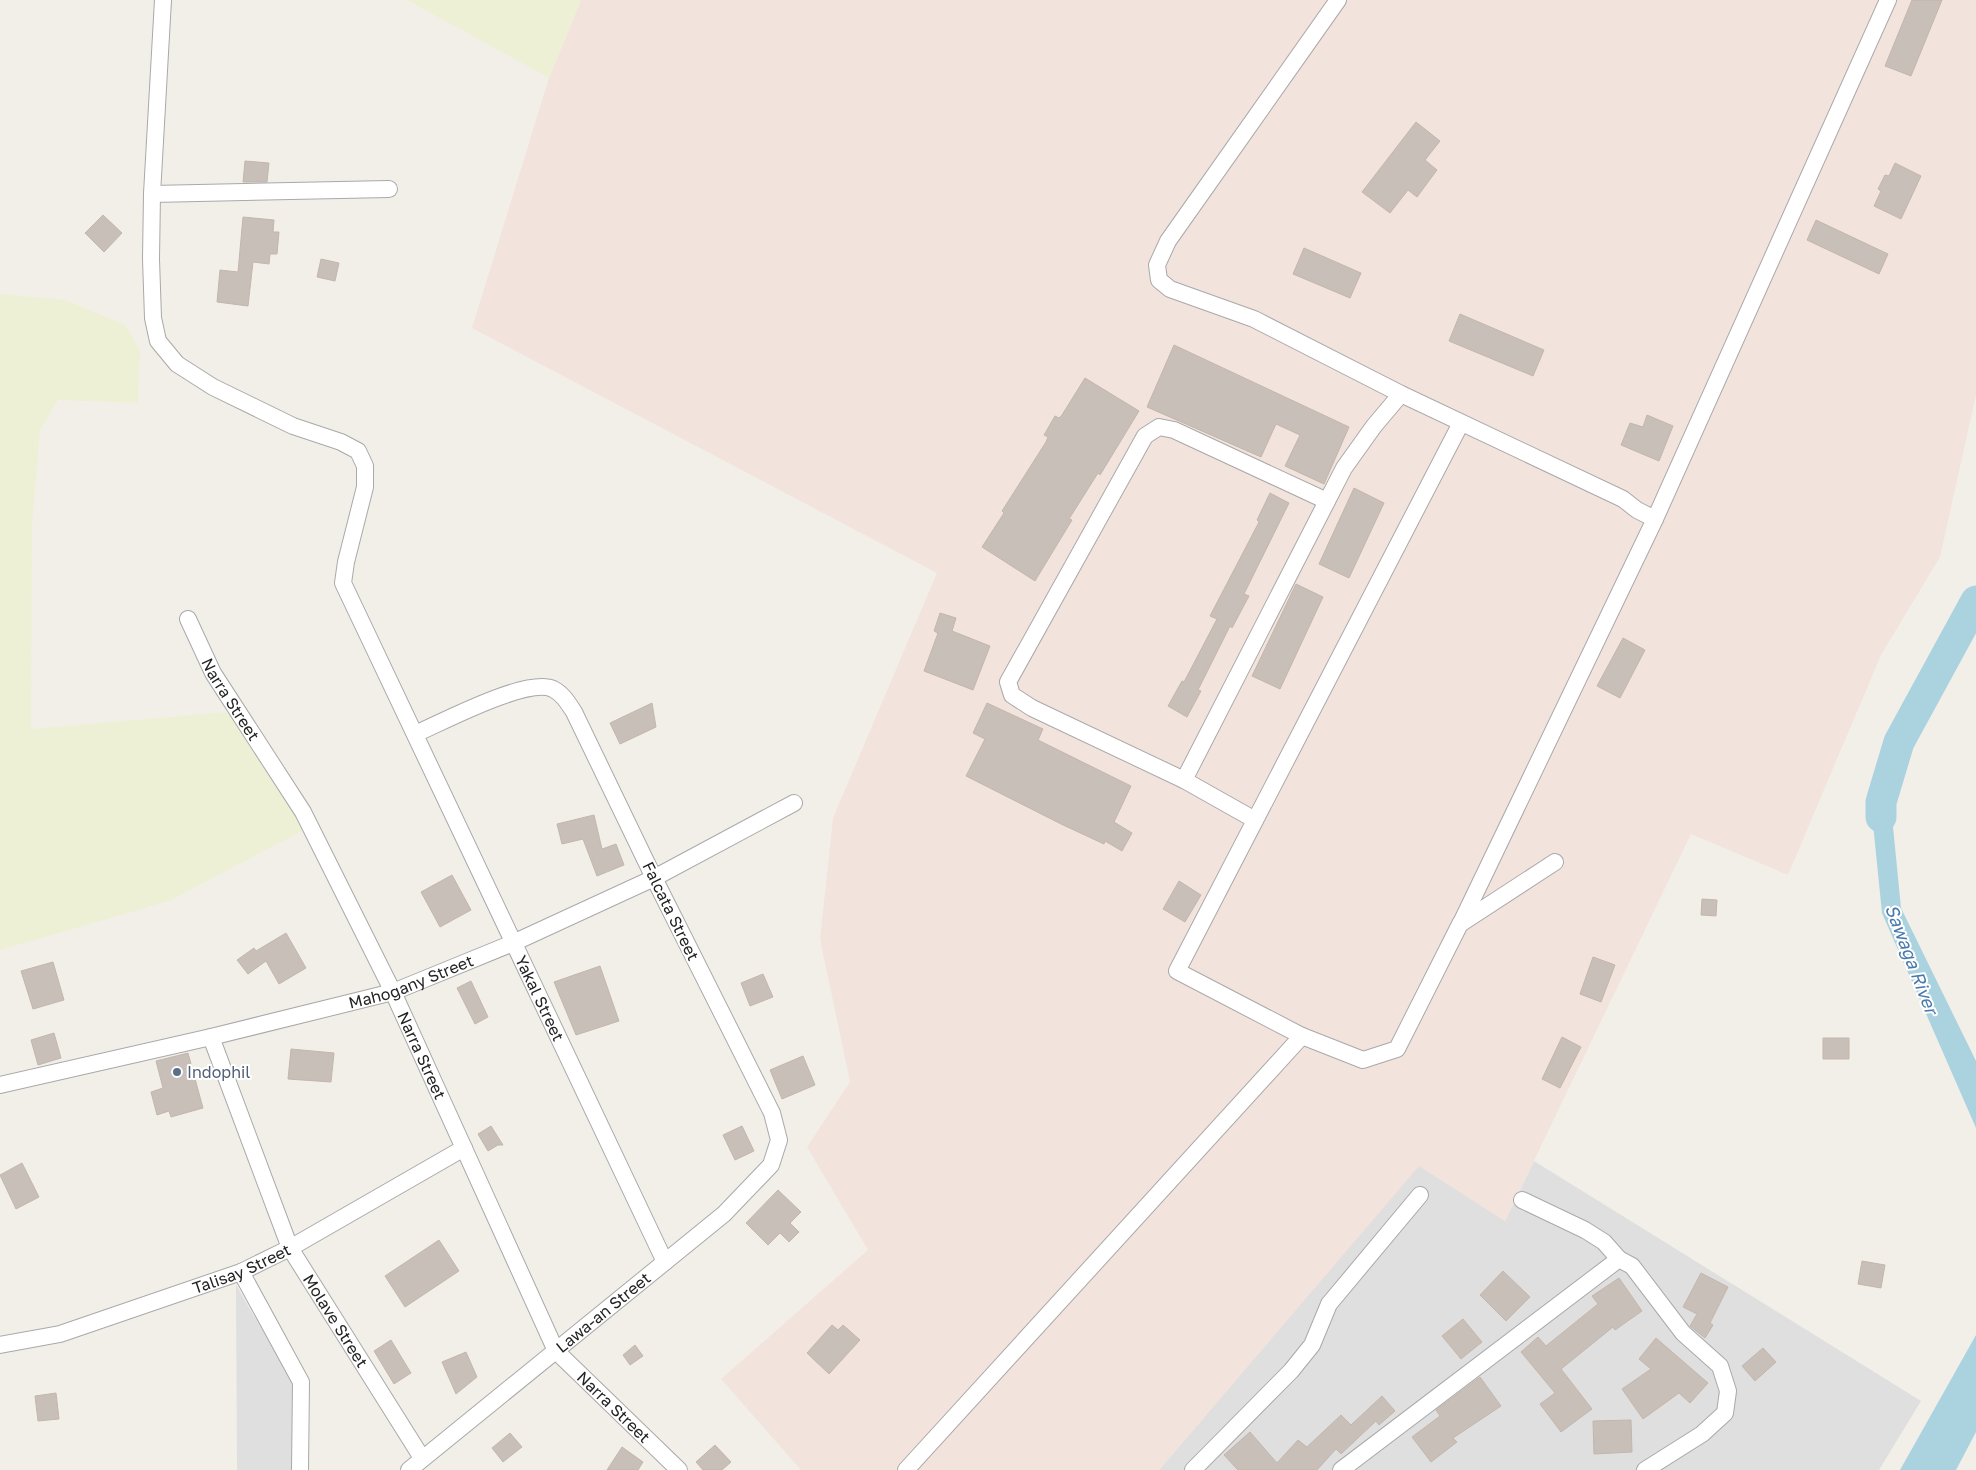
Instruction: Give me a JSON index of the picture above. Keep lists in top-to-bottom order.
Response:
{
  "streets": {
    "street": [
      "Narra Street",
      "Falcata Street",
      "Mahogany Street",
      "Yakal Street",
      "Talisay Street",
      "Lawa-an Street",
      "Molave Street"
    ]
  },
  "crossings": [
    ["Narra Street", "Mahogany Street"],
    ["Narra Street", "Talisay Street"],
    ["Narra Street", "Lawa-an Street"],
    ["Falcata Street", "Mahogany Street"],
    ["Falcata Street", "Yakal Street"],
    ["Falcata Street", "Lawa-an Street"],
    ["Mahogany Street", "Yakal Street"],
    ["Mahogany Street", "Molave Street"],
    ["Yakal Street", "Lawa-an Street"],
    ["Talisay Street", "Molave Street"],
    ["Lawa-an Street", "Molave Street"]
  ],
  "water": ["Sawaga River"],
  "places": ["Indophil"]
}
